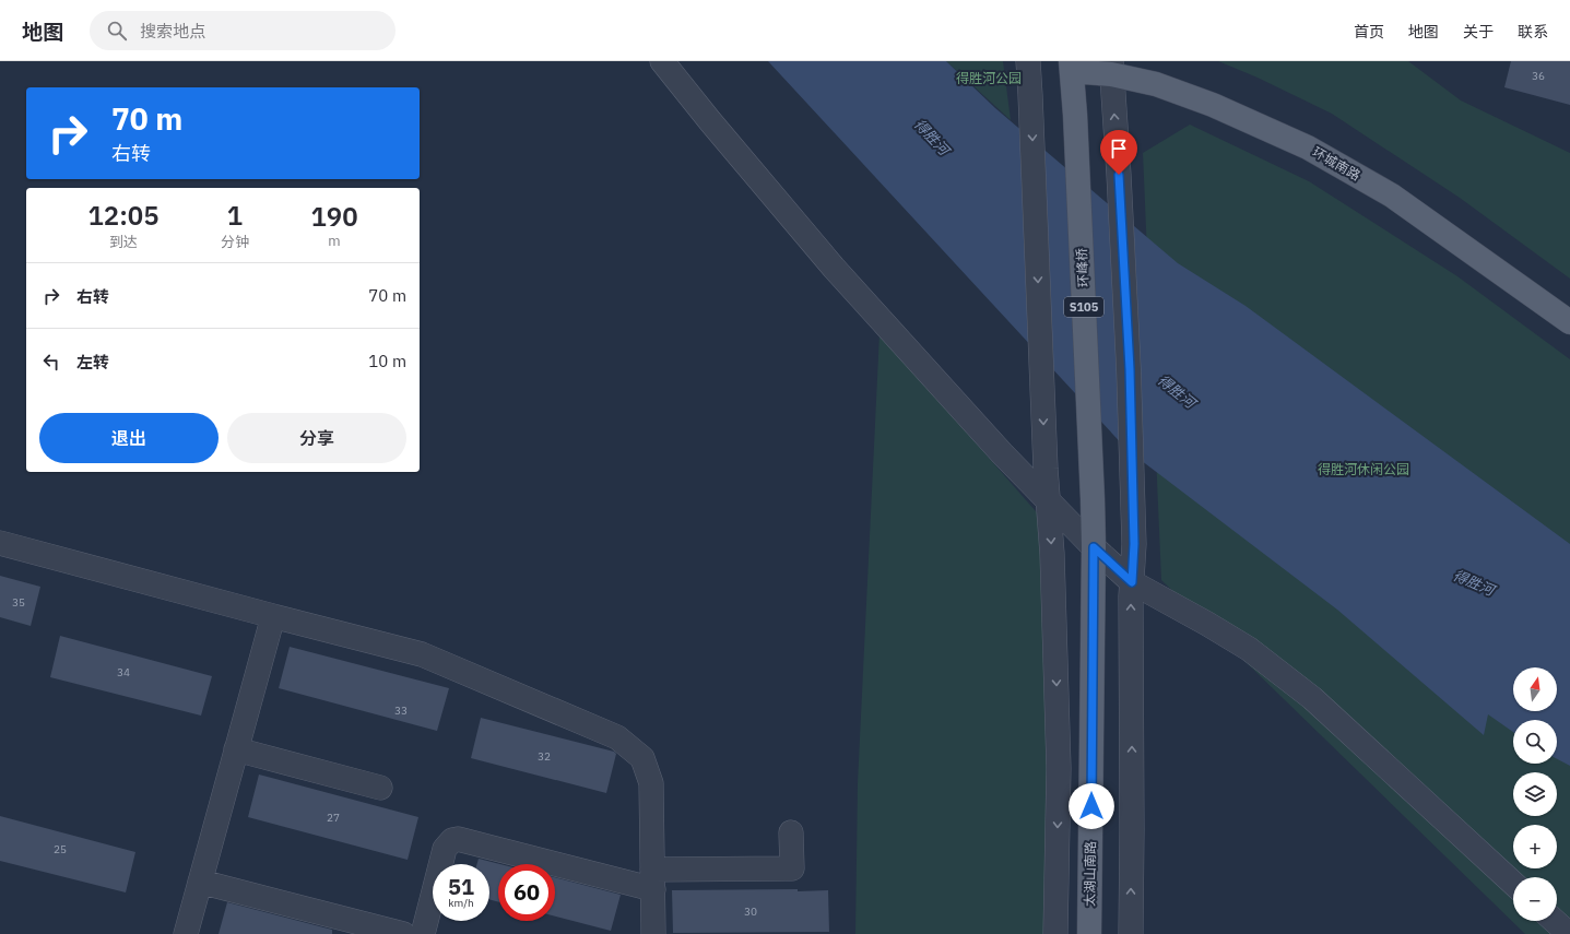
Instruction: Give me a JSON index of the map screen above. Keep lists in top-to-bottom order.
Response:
{
  "streets": {
    "main road": [
      "环城南路",
      "环峰桥",
      "S105",
      "太湖山南路"
    ]
  },
  "crossings": [
    ["环城南路", "环峰桥"],
    ["环峰桥", "太湖山南路"]
  ],
  "water": ["得胜河"],
  "parks": ["得胜河公园", "得胜河休闲公园"],
  "house_numbers": [
    "36",
    "35",
    "34",
    "33",
    "32",
    "27",
    "25",
    "30"
  ],
  "north": "top",
  "page": {
    "header": "地图",
    "search": "搜索地点",
    "nav": [
      "首页",
      "地图",
      "关于",
      "联系"
    ],
    "turn": ["70 m", "右转"],
    "eta": [
      "12:05",
      "到达",
      "1",
      "分钟",
      "190",
      "m"
    ],
    "list": [
      {
        "name": "右转",
        "value": "70 m"
      },
      {
        "name": "左转",
        "value": "10 m"
      }
    ],
    "buttons": ["退出", "分享"],
    "map_buttons": ["+", "−"],
    "speed": "51 km/h",
    "limit": "60"
  }
}
